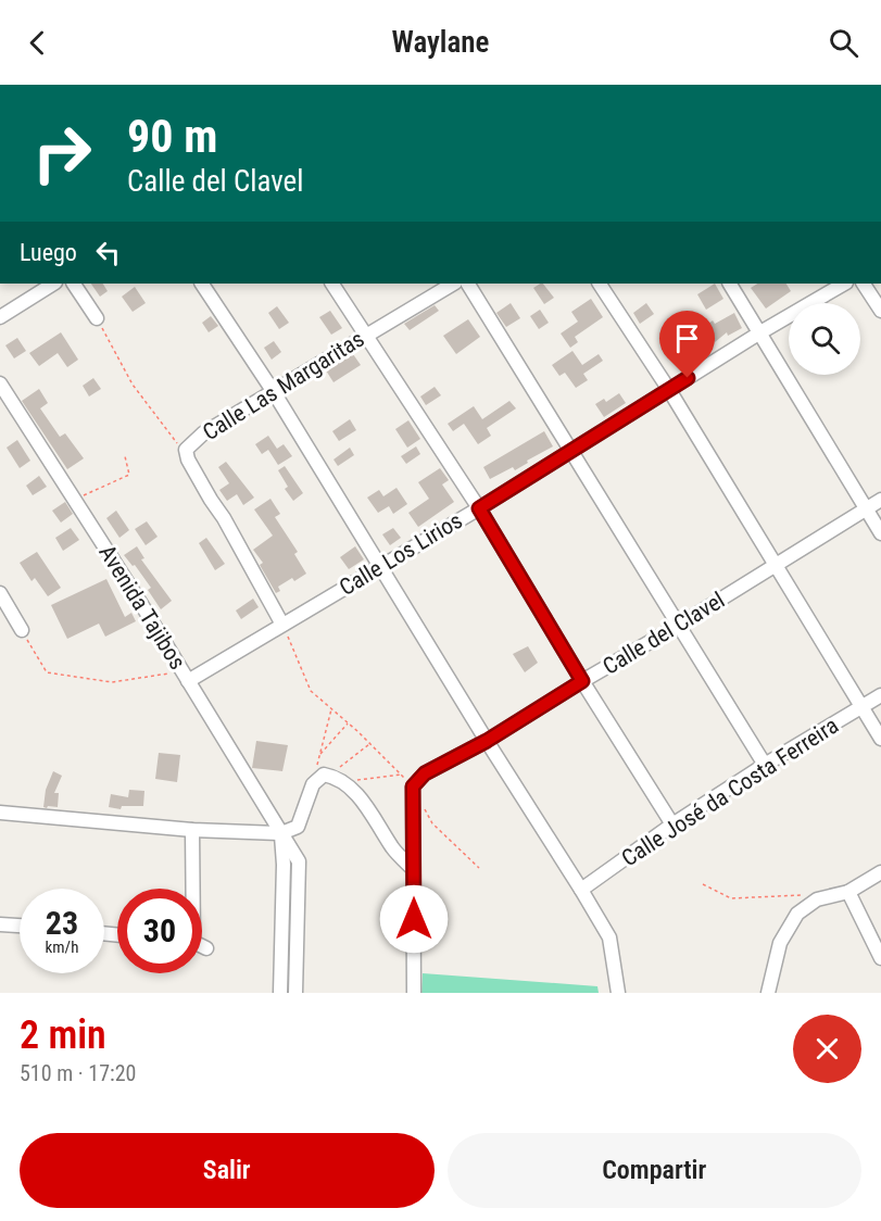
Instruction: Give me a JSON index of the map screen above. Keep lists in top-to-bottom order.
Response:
{
  "streets": {
    "street": [
      "Calle Las Margaritas",
      "Calle Los Lirios",
      "Avenida Tajibos",
      "Calle del Clavel",
      "Calle José da Costa Ferreira"
    ]
  },
  "crossings": [
    ["Calle Las Margaritas", "Calle Los Lirios"],
    ["Calle Los Lirios", "Avenida Tajibos"]
  ],
  "page": {
    "header": "Waylane",
    "turn": ["90 m", "Calle del Clavel"],
    "then": "Luego",
    "speed": "23 km/h",
    "limit": "30",
    "heading": ["2 min", "510 m · 17:20"],
    "buttons": ["Salir", "Compartir"]
  }
}
